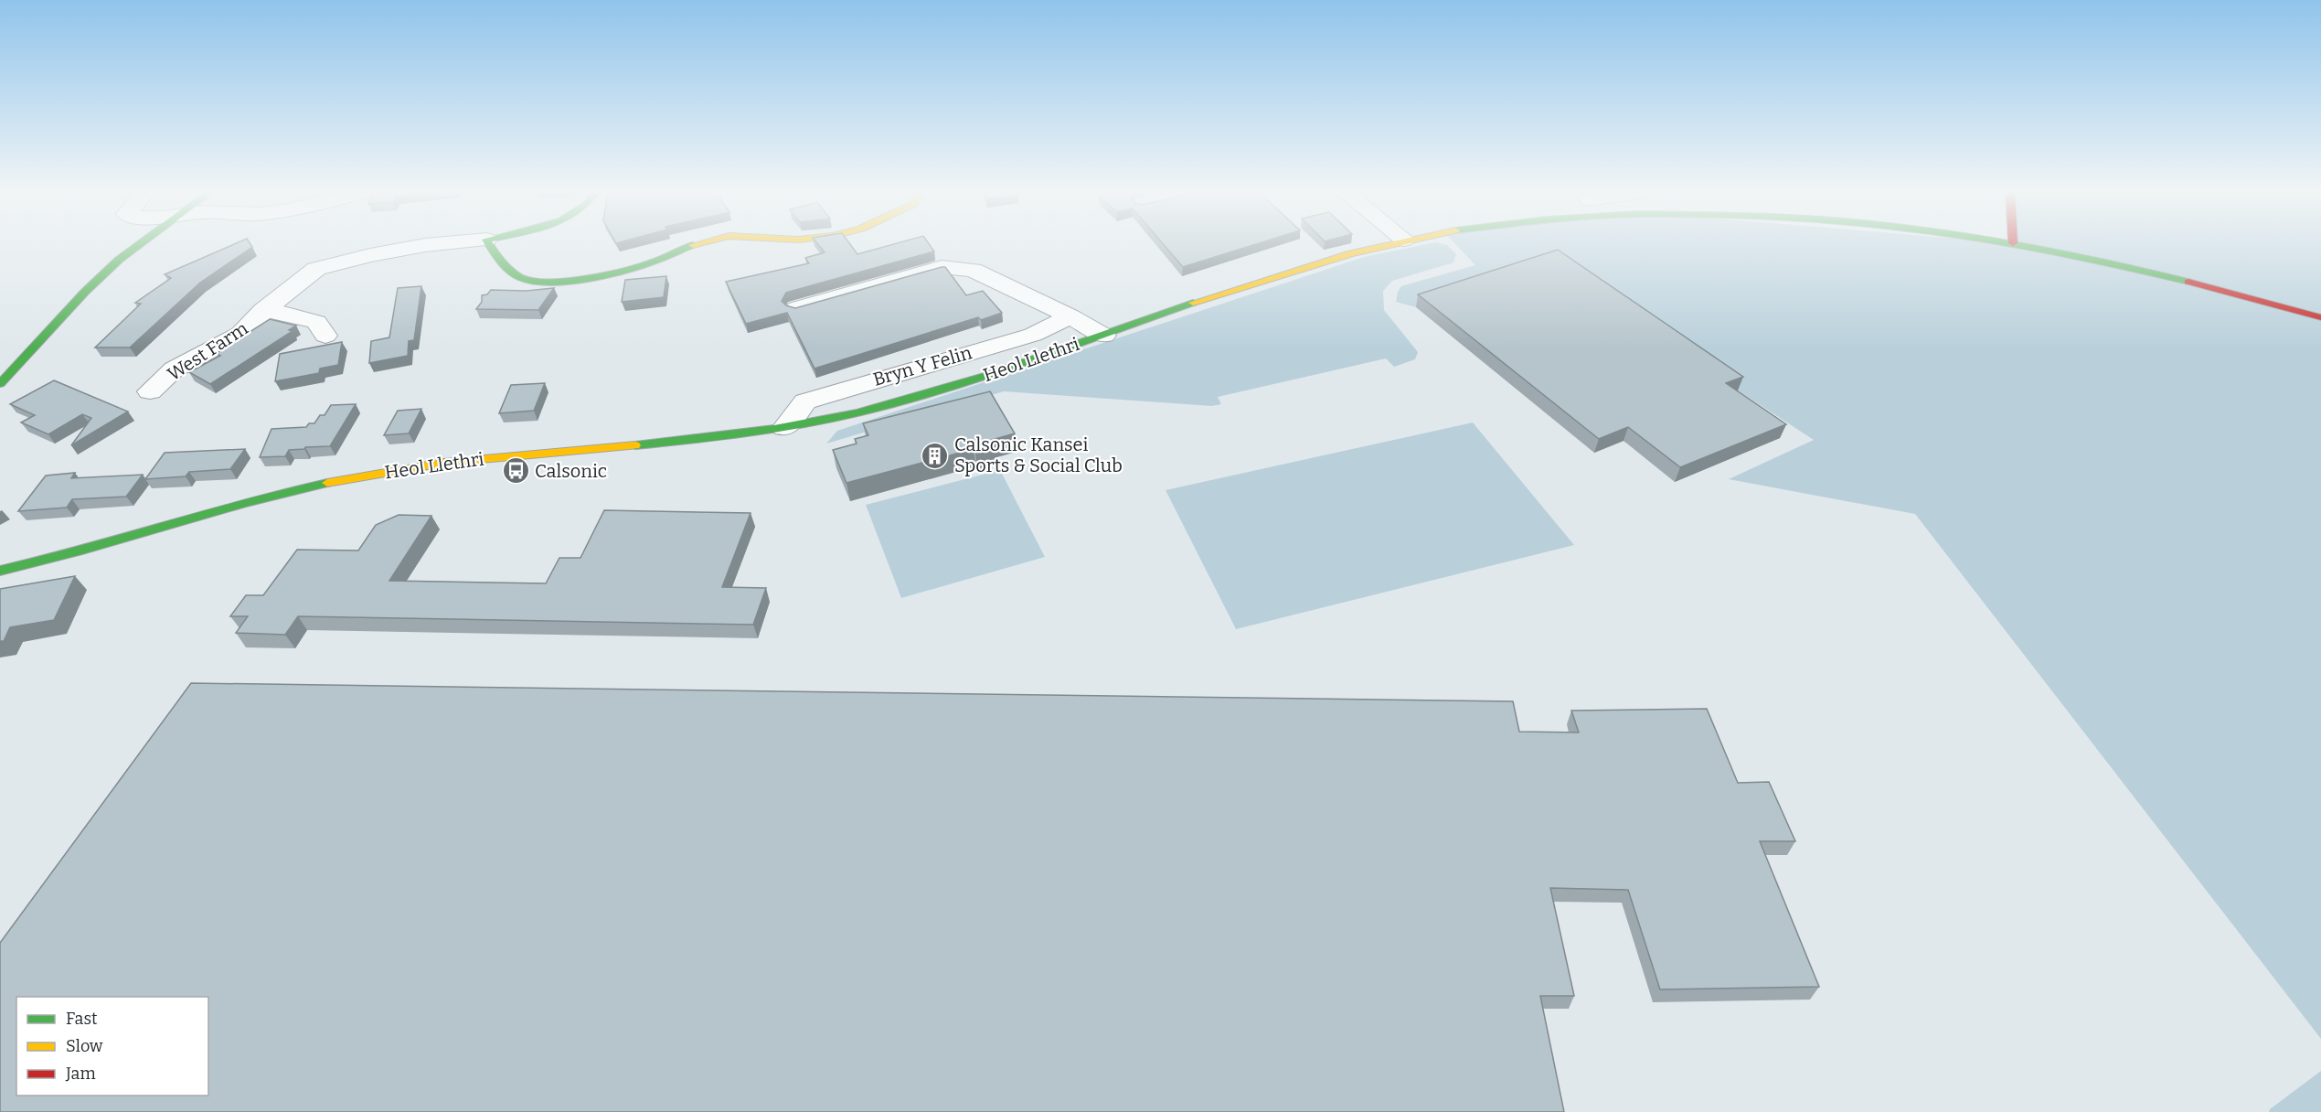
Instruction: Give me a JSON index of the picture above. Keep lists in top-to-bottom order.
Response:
{
  "streets": {
    "main road": ["Heol Llethri"],
    "street": ["West Farm", "Bryn Y Felin"]
  },
  "crossings": [
    ["Heol Llethri", "Bryn Y Felin"]
  ],
  "places": {
    "building": ["Calsonic Kansei Sports & Social Club"],
    "bus stop": ["Calsonic"]
  },
  "legend": ["Fast", "Slow", "Jam"]
}
